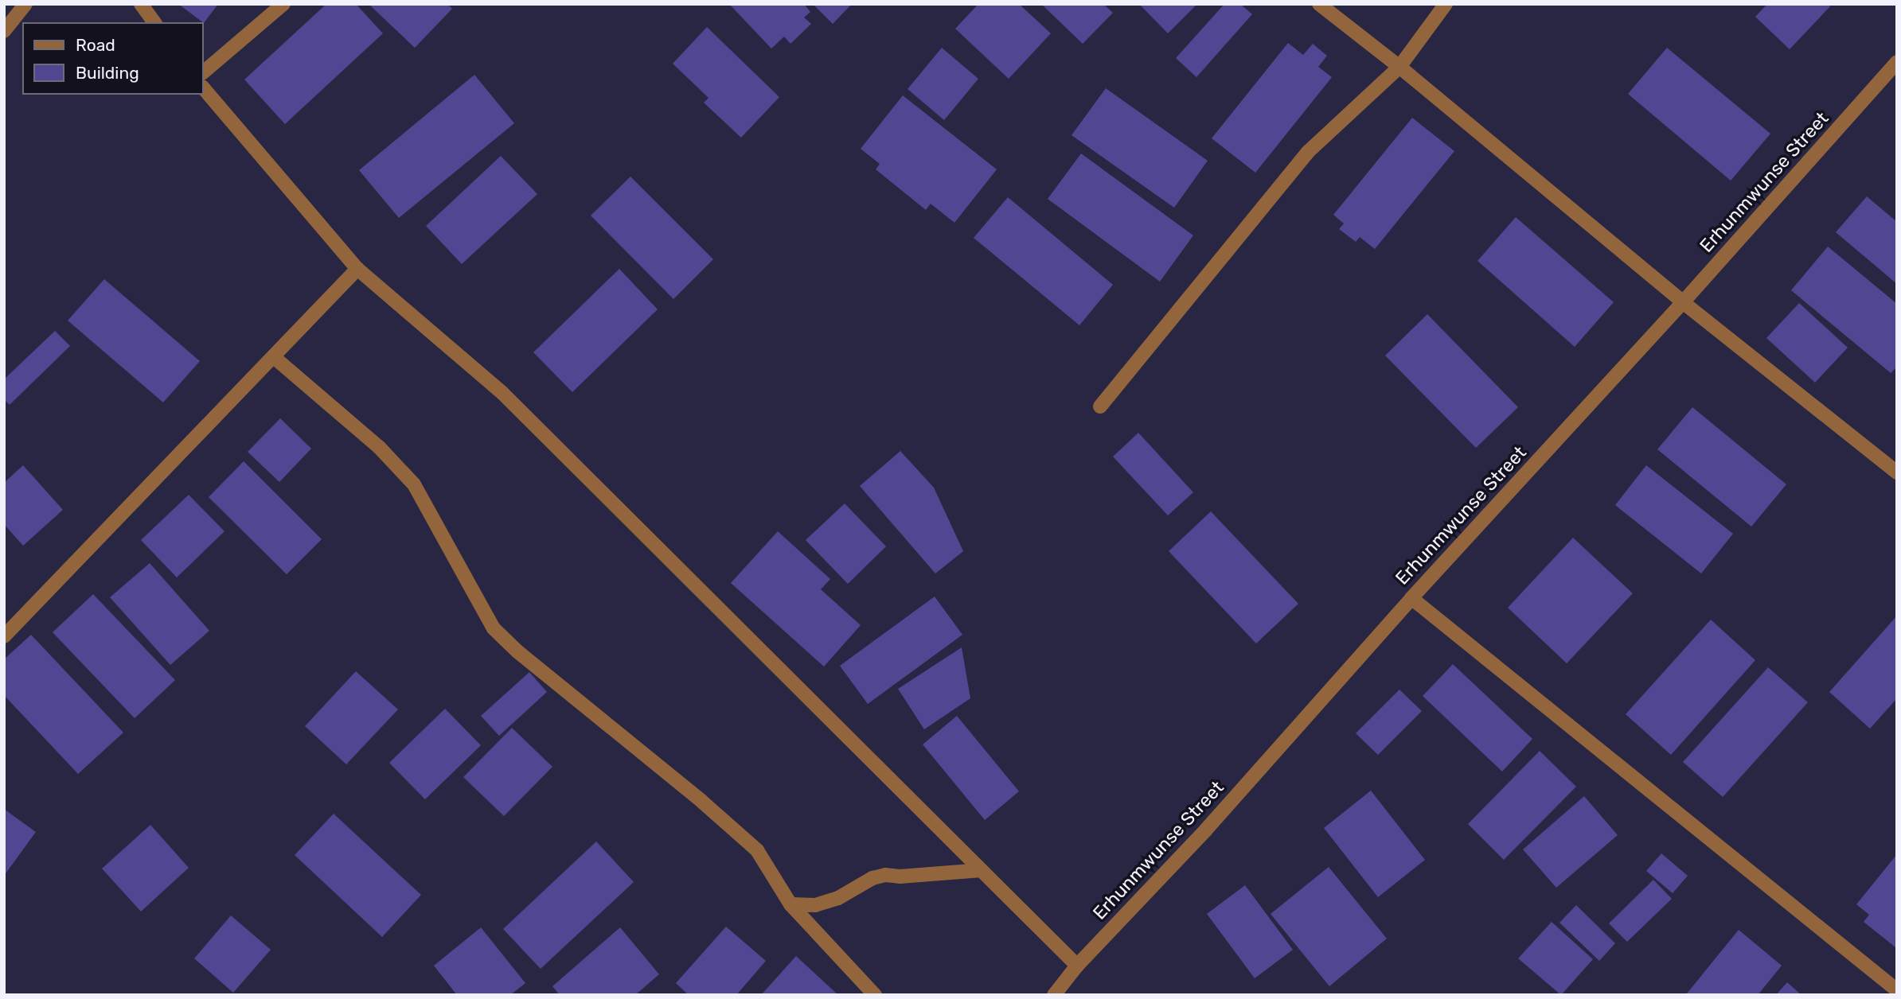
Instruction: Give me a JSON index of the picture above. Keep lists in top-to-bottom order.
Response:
{
  "streets": {
    "street": ["Erhunmwunse Street"]
  },
  "legend": ["Road", "Building"]
}
